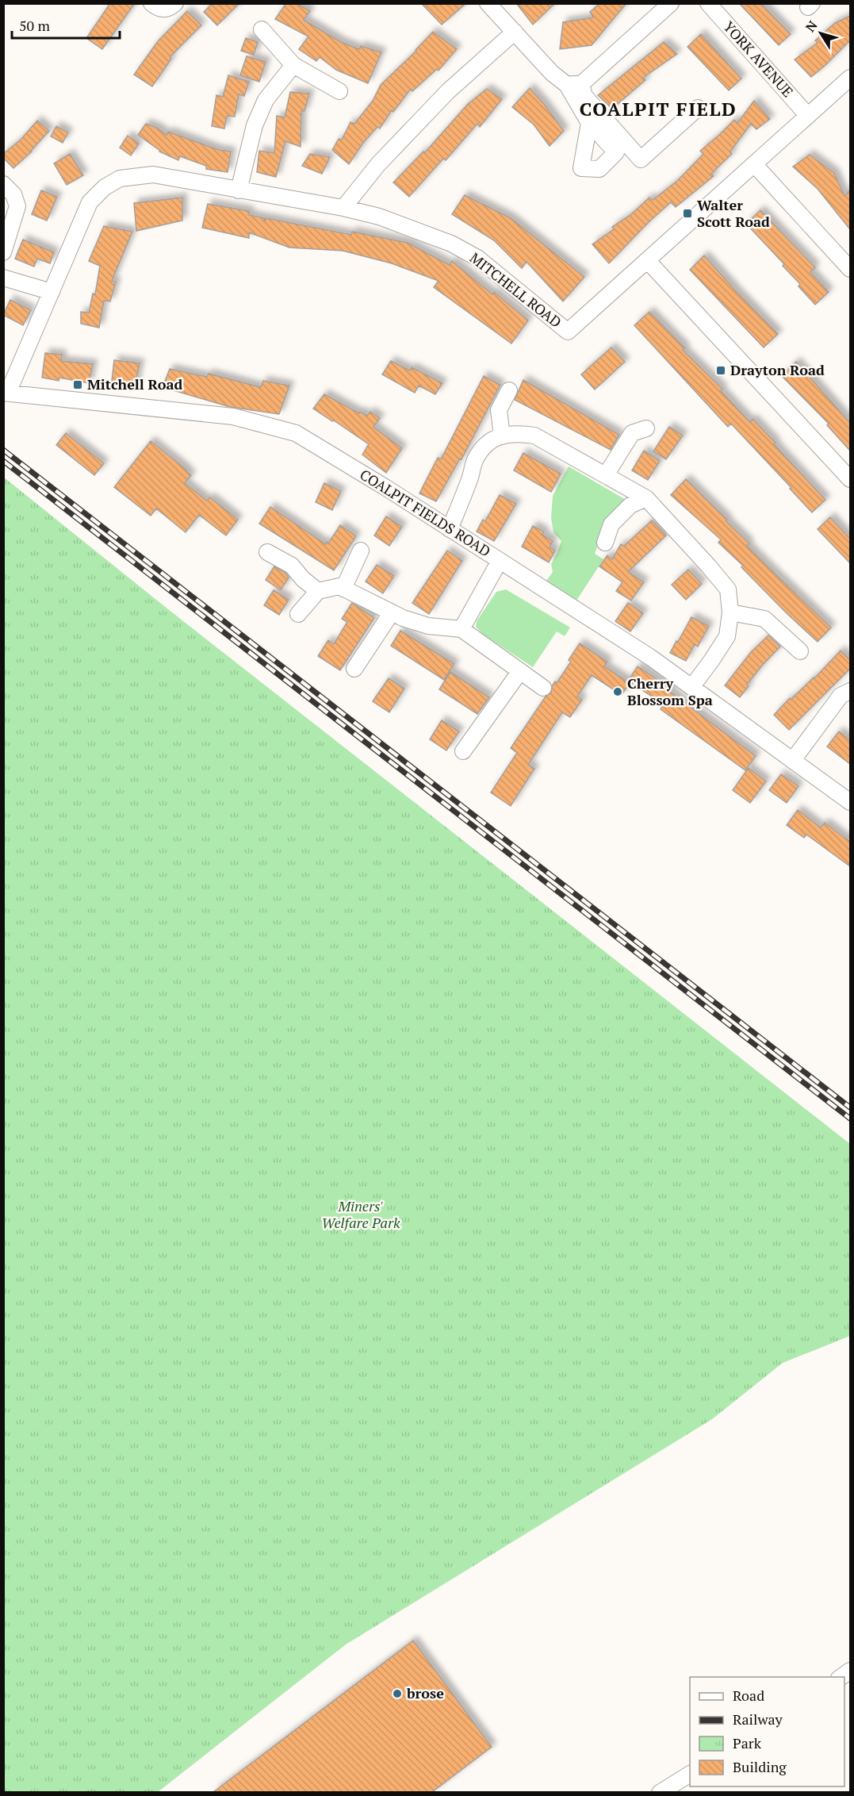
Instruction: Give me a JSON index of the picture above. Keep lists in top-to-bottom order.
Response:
{
  "streets": {
    "street": ["YORK AVENUE", "MITCHELL ROAD", "COALPIT FIELDS ROAD"]
  },
  "crossings": [
    ["MITCHELL ROAD", "COALPIT FIELDS ROAD"]
  ],
  "districts": ["COALPIT FIELD"],
  "parks": ["Miners' Welfare Park"],
  "places": {
    "transit": ["Walter Scott Road", "Drayton Road", "Mitchell Road"],
    "other": ["Cherry Blossom Spa", "brose"]
  },
  "legend": [
    "Road",
    "Railway",
    "Park",
    "Building"
  ],
  "scale_bar": "50 m",
  "north": "top left"
}
